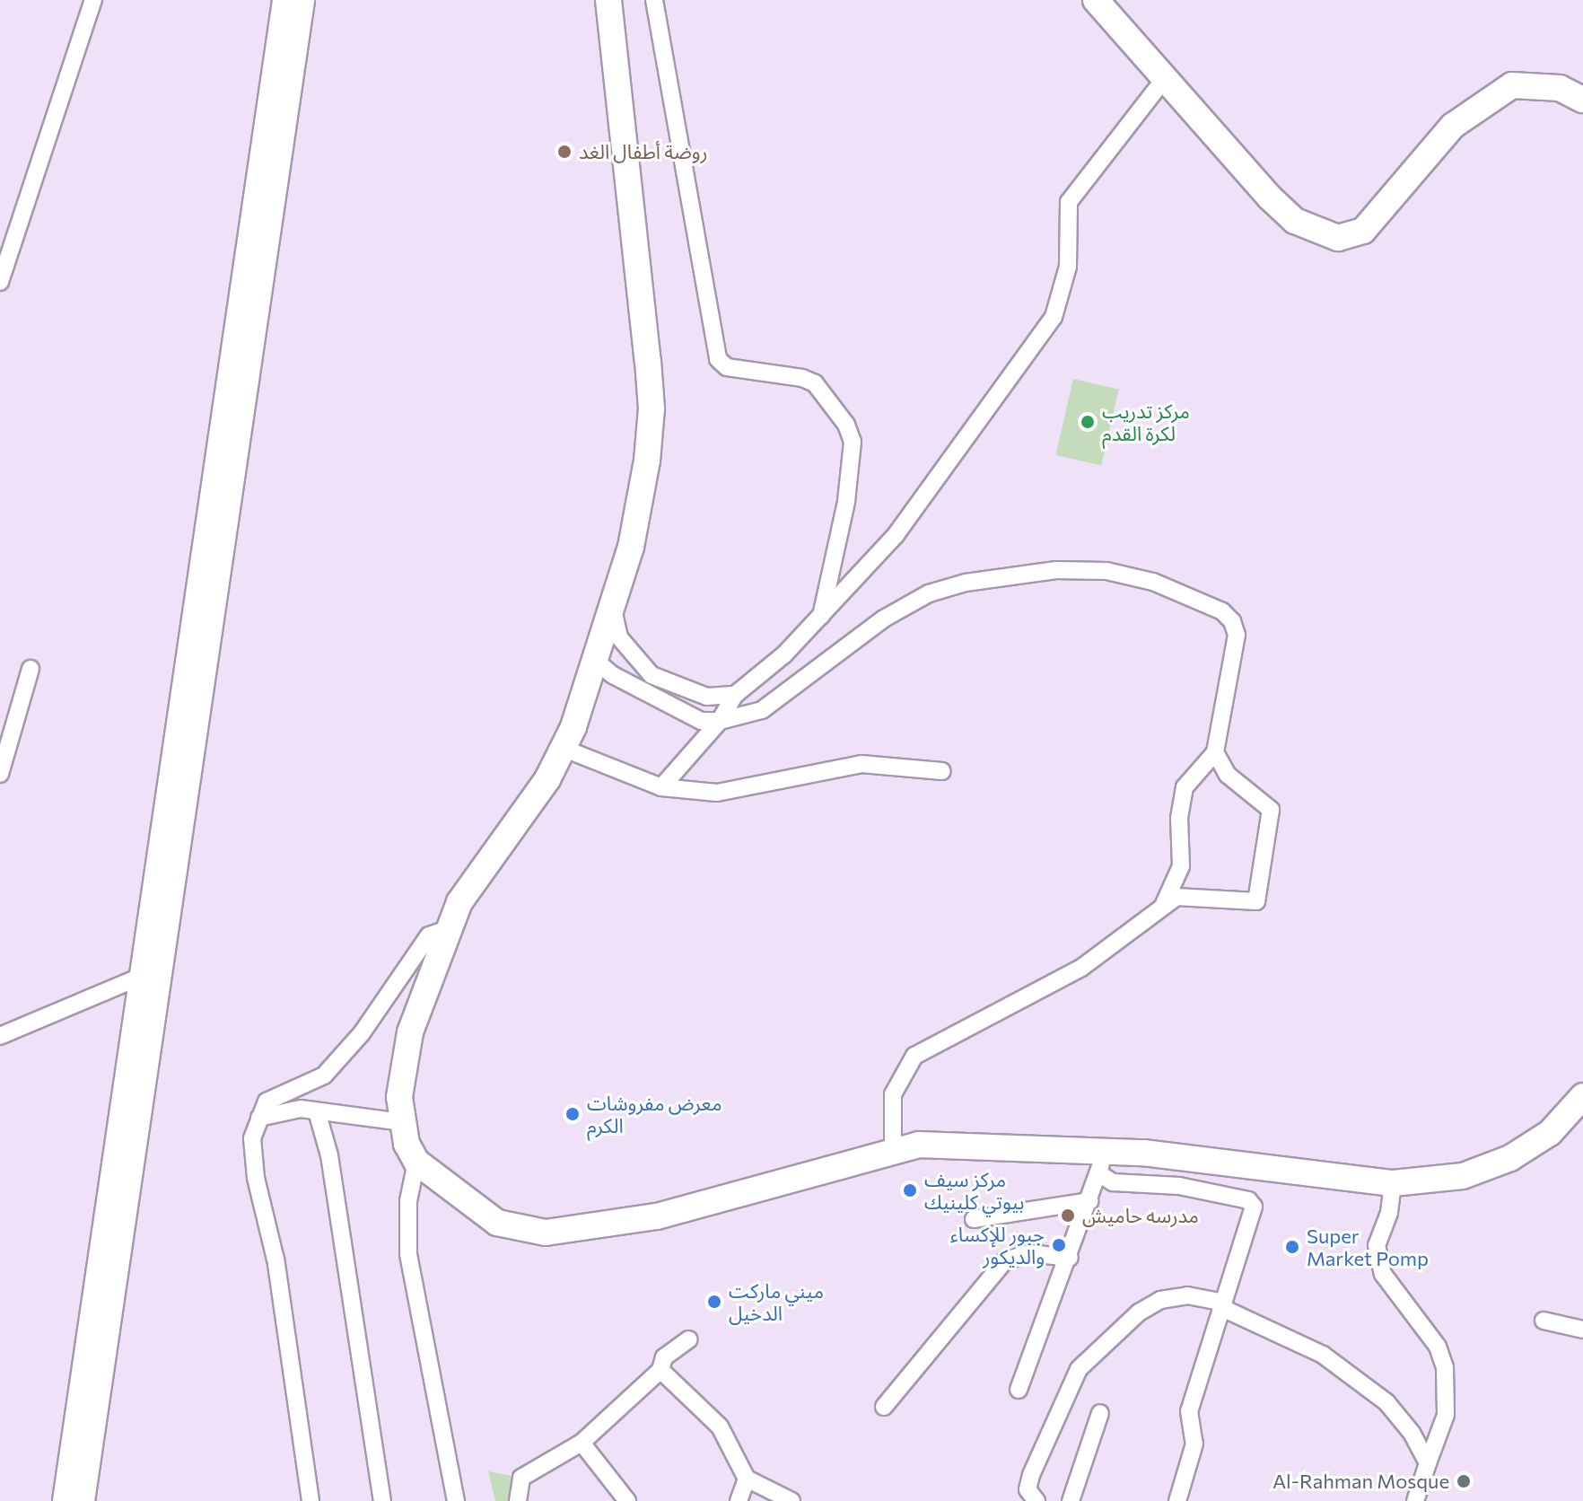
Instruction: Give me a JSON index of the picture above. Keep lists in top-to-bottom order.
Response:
{
  "places": [
    "روضة أطفال الغد",
    "مركز تدريب لكرة القدم",
    "معرض مفروشات الكرم",
    "مركز سيف بيوتي كلينيك",
    "مدرسه حاميش",
    "جبور للإكساء والديكور",
    "Super Market Pomp",
    "ميني ماركت الدخيل",
    "Al-Rahman Mosque"
  ]
}
